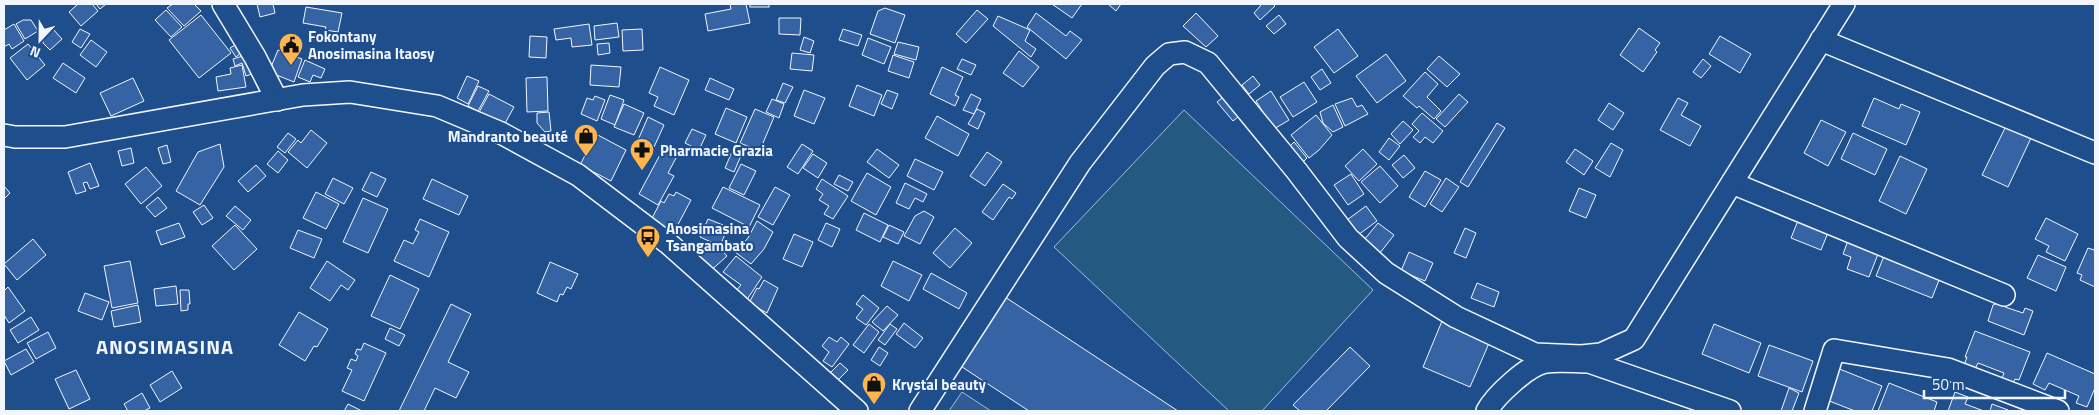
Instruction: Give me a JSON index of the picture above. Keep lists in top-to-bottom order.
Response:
{
  "districts": ["ANOSIMASINA"],
  "places": {
    "public building": ["Fokontany Anosimasina Itaosy"],
    "shop": ["Mandranto beauté", "Krystal beauty"],
    "pharmacy": ["Pharmacie Grazia"],
    "bus stop": ["Anosimasina Tsangambato"]
  },
  "scale_bar": "50 m",
  "north": "bottom"
}
